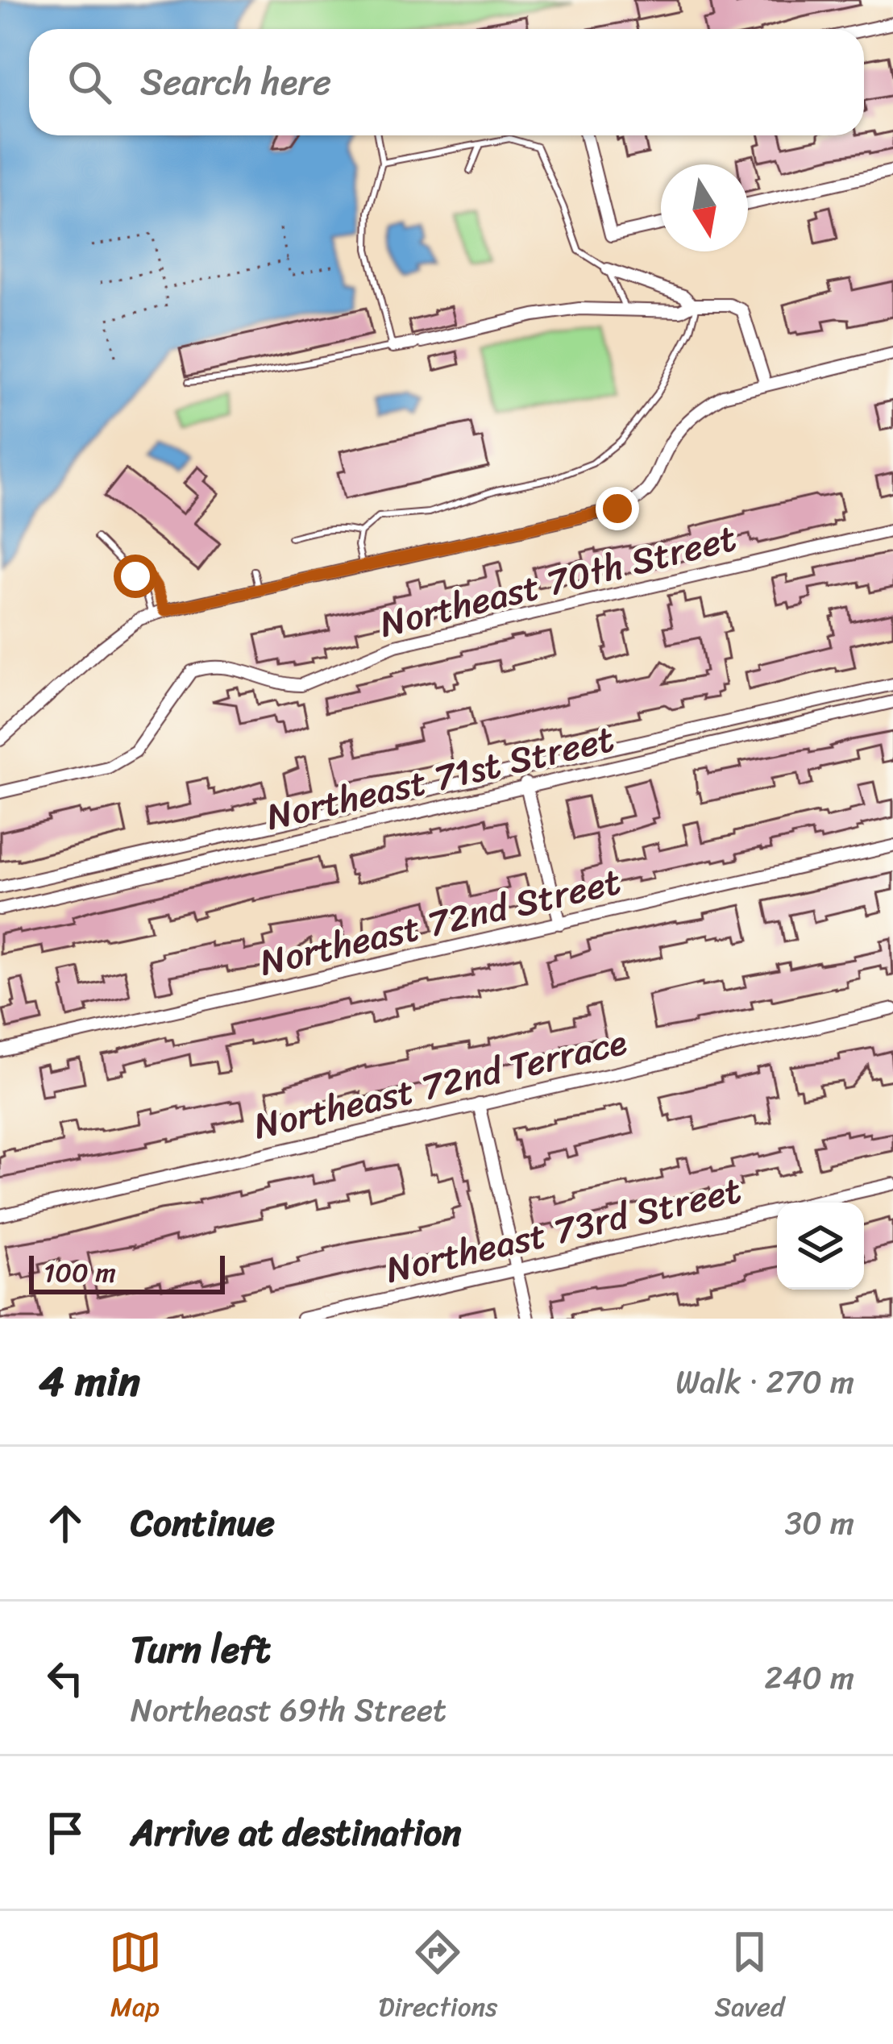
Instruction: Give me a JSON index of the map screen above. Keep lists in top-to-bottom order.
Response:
{
  "streets": {
    "street": [
      "Northeast 70th Street",
      "Northeast 71st Street",
      "Northeast 72nd Street",
      "Northeast 72nd Terrace",
      "Northeast 73rd Street"
    ]
  },
  "scale_bar": "100 m",
  "north": "bottom",
  "page": {
    "search": "Search here",
    "scale": "100 m",
    "heading": ["4 min", "Walk · 270 m"],
    "list": [
      ["Continue", "30 m"],
      ["Turn left", "Northeast 69th Street", "240 m"],
      "Arrive at destination"
    ],
    "nav": ["Map", "Directions", "Saved"]
  }
}
